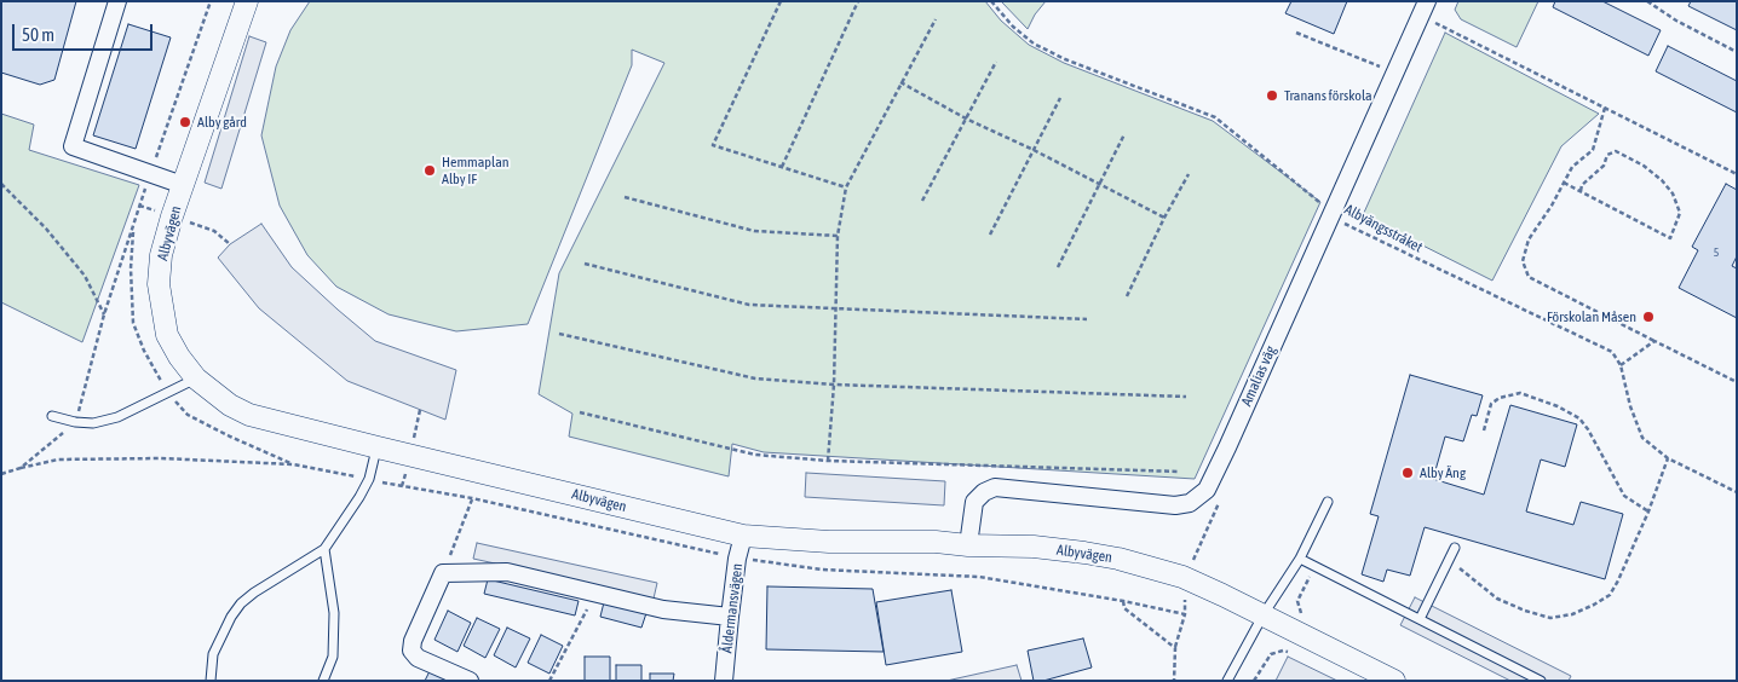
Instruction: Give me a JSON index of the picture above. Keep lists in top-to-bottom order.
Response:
{
  "streets": {
    "street": ["Albyvägen", "Amalias väg", "Åldermansvägen"],
    "path": ["Albyängsstråket"]
  },
  "crossings": [
    ["Albyängsstråket", "Amalias väg"],
    ["Albyvägen", "Amalias väg"],
    ["Albyvägen", "Åldermansvägen"]
  ],
  "places": [
    "Tranans förskola",
    "Alby gård",
    "Hemmaplan Alby IF",
    "Förskolan Måsen",
    "Alby Äng"
  ],
  "house_numbers": ["5"],
  "scale_bar": "50 m"
}
